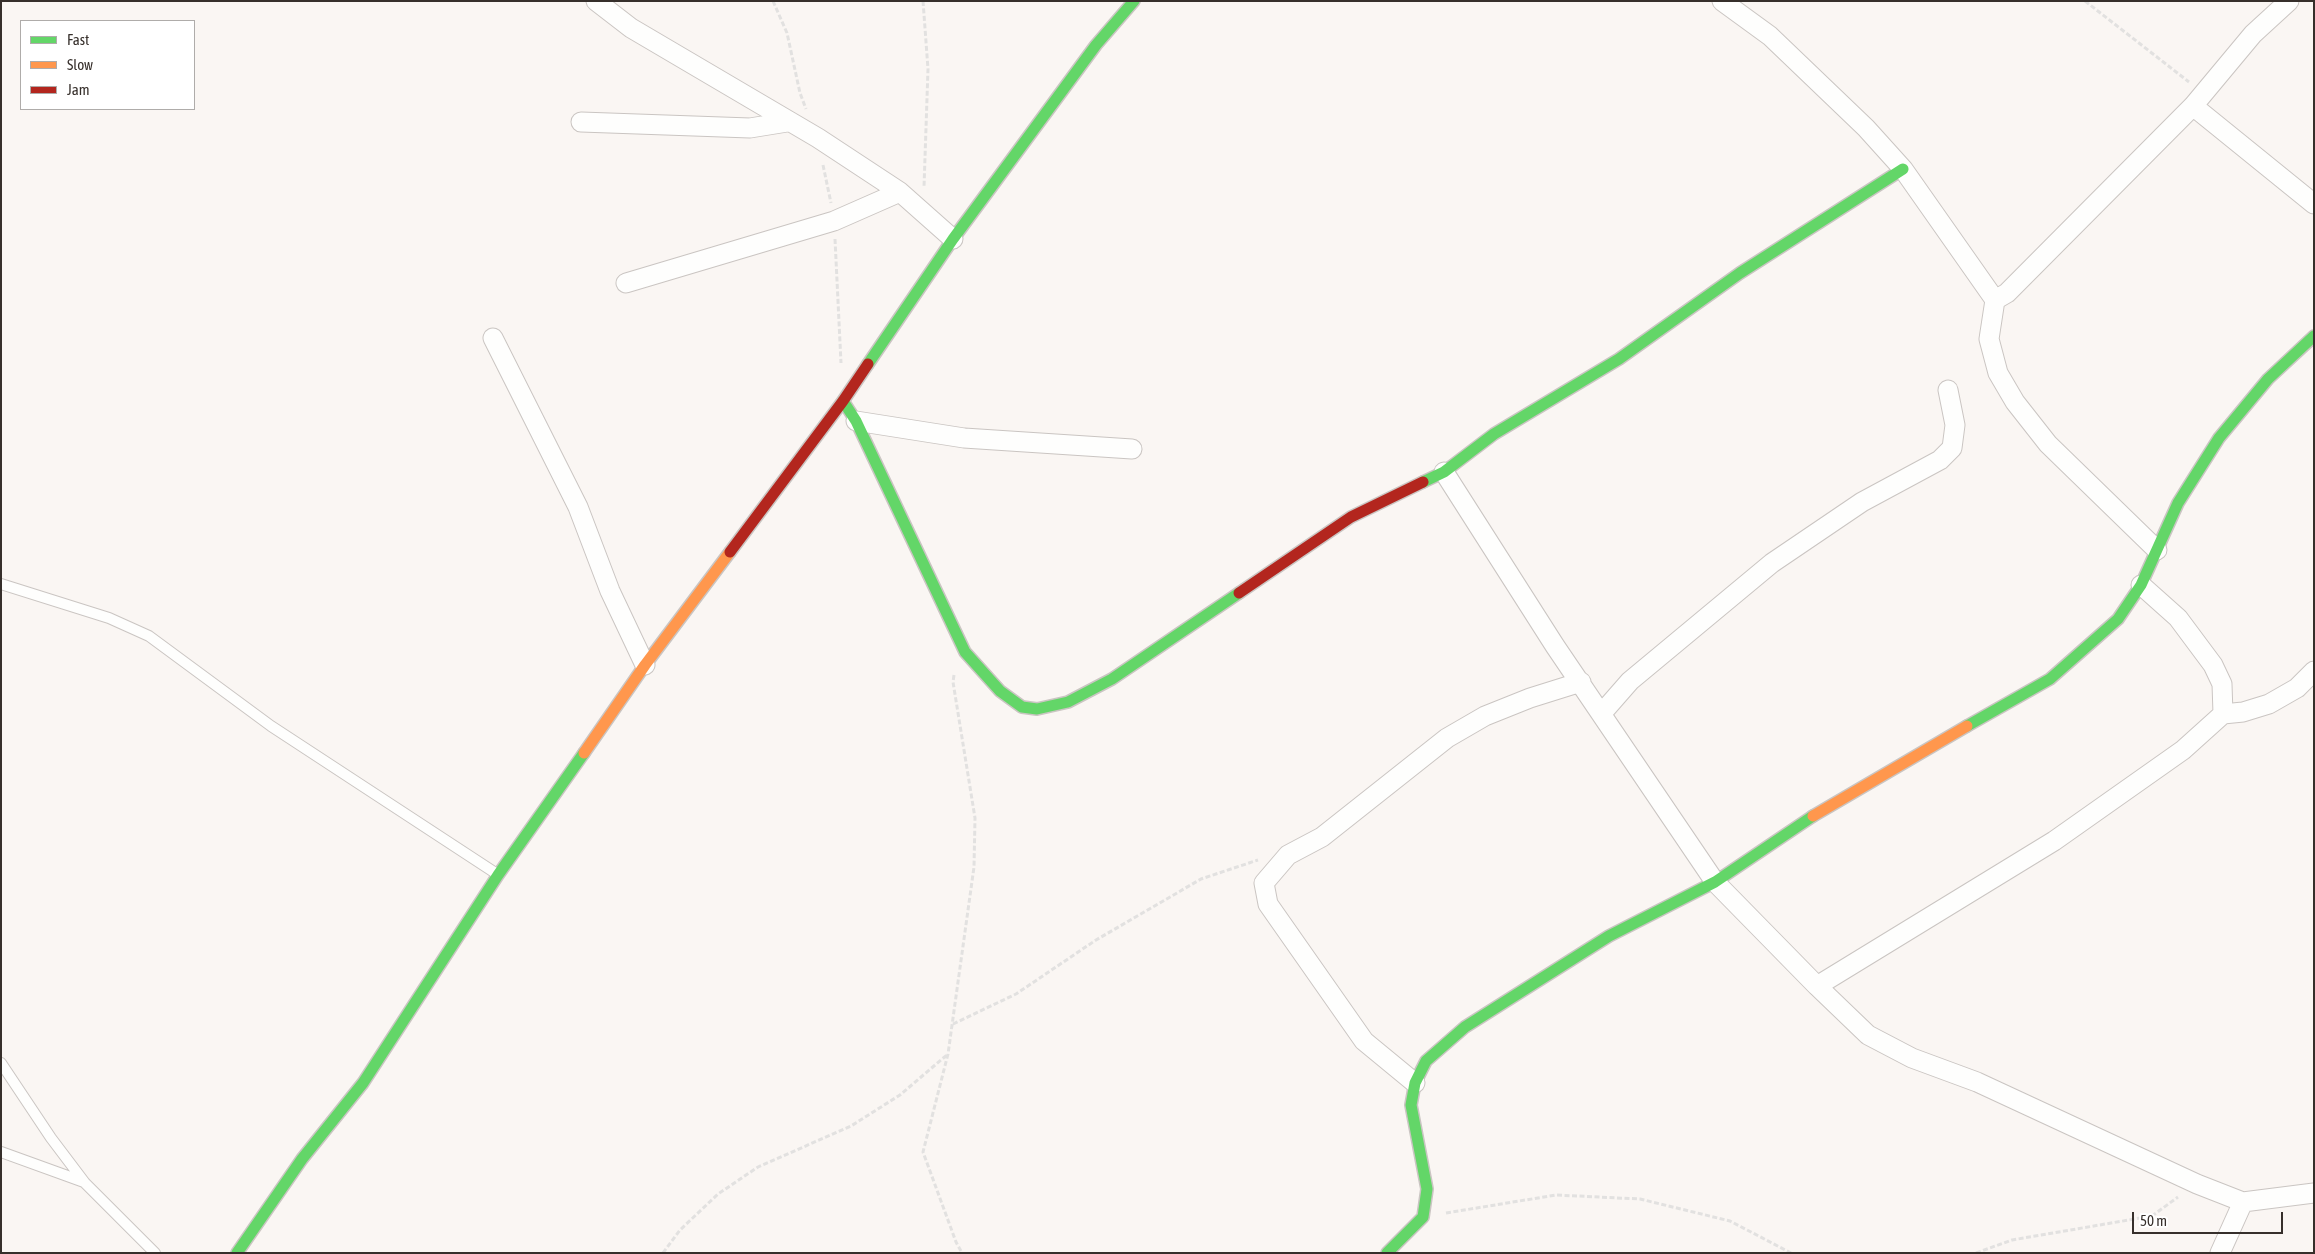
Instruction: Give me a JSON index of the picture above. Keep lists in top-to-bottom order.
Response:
{
  "legend": ["Fast", "Slow", "Jam"],
  "scale_bar": "50 m"
}
